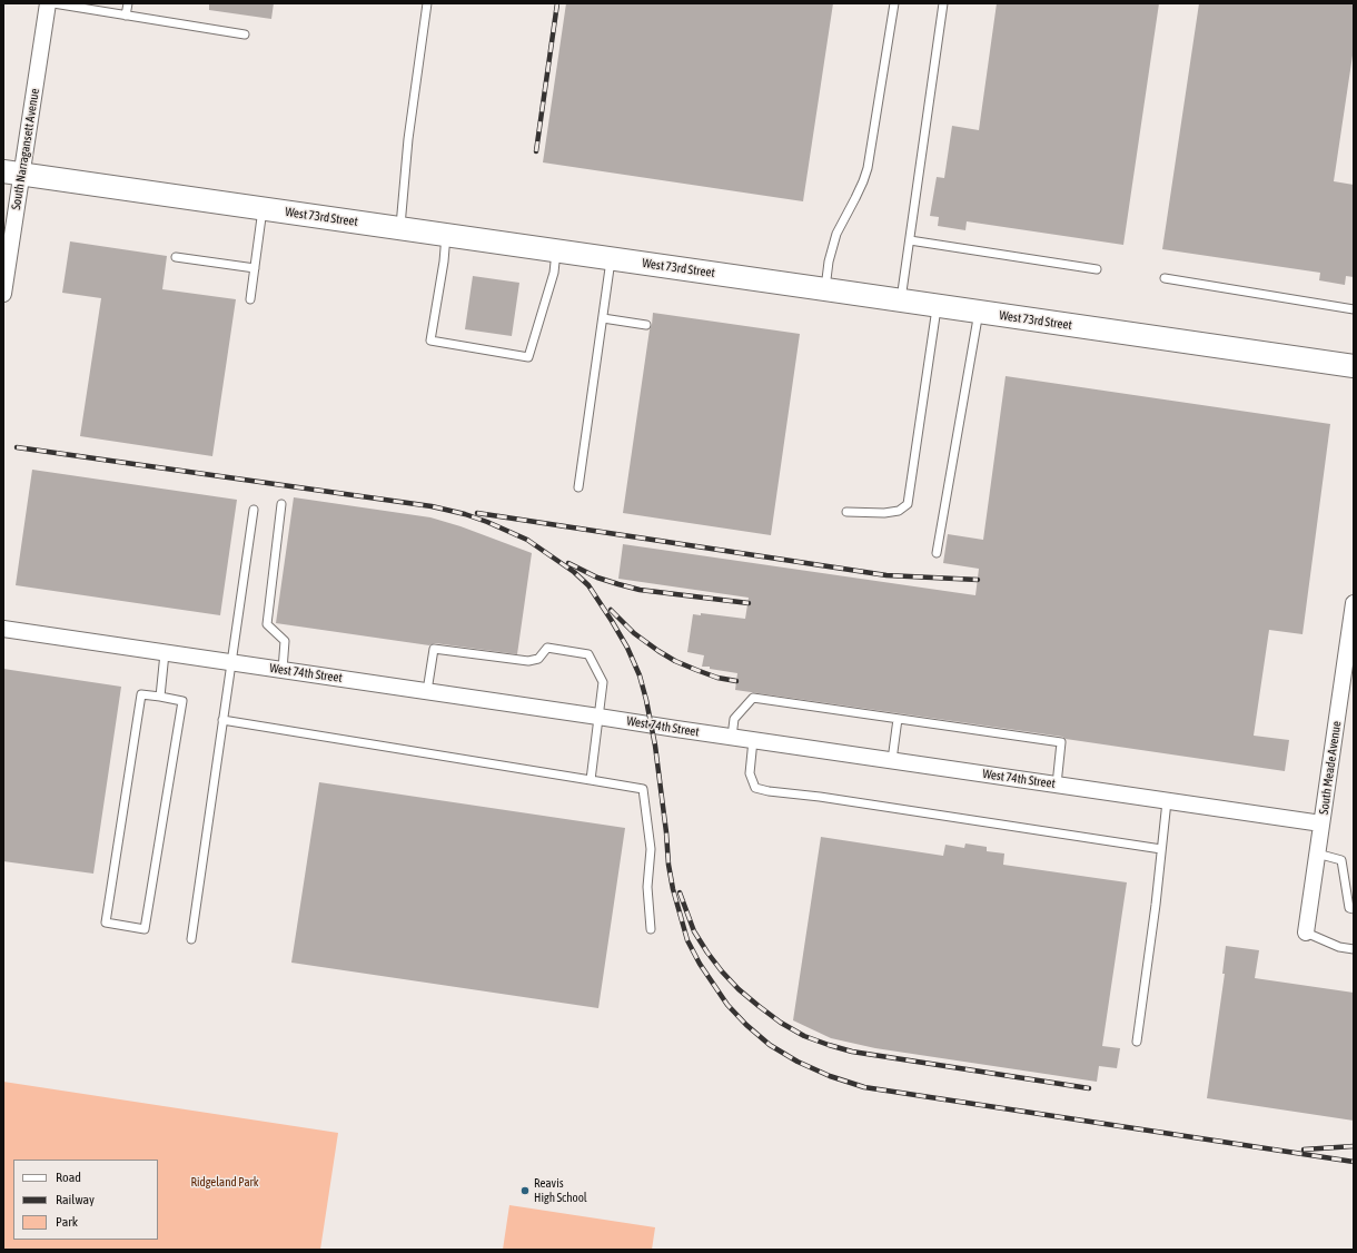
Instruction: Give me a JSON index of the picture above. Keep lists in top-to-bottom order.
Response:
{
  "streets": {
    "street": [
      "South Narragansett Avenue",
      "West 73rd Street",
      "West 74th Street",
      "South Meade Avenue"
    ]
  },
  "crossings": [
    ["South Narragansett Avenue", "West 73rd Street"],
    ["West 74th Street", "South Meade Avenue"]
  ],
  "parks": ["Ridgeland Park"],
  "places": ["Reavis High School"],
  "legend": ["Road", "Railway", "Park"]
}
